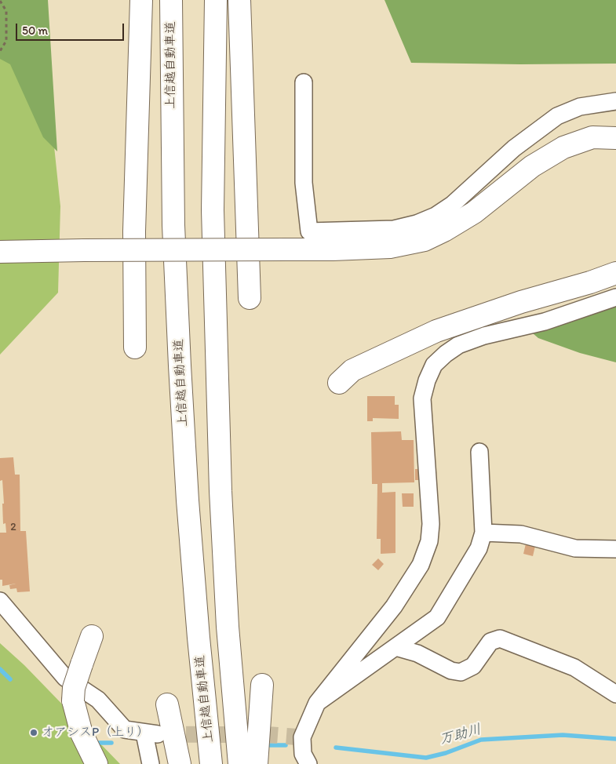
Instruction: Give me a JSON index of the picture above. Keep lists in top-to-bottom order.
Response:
{
  "streets": {
    "highway": ["上信越自動車道"]
  },
  "water": ["万助川"],
  "places": ["オアシスP（上り）"],
  "house_numbers": ["2"],
  "scale_bar": "50 m"
}
